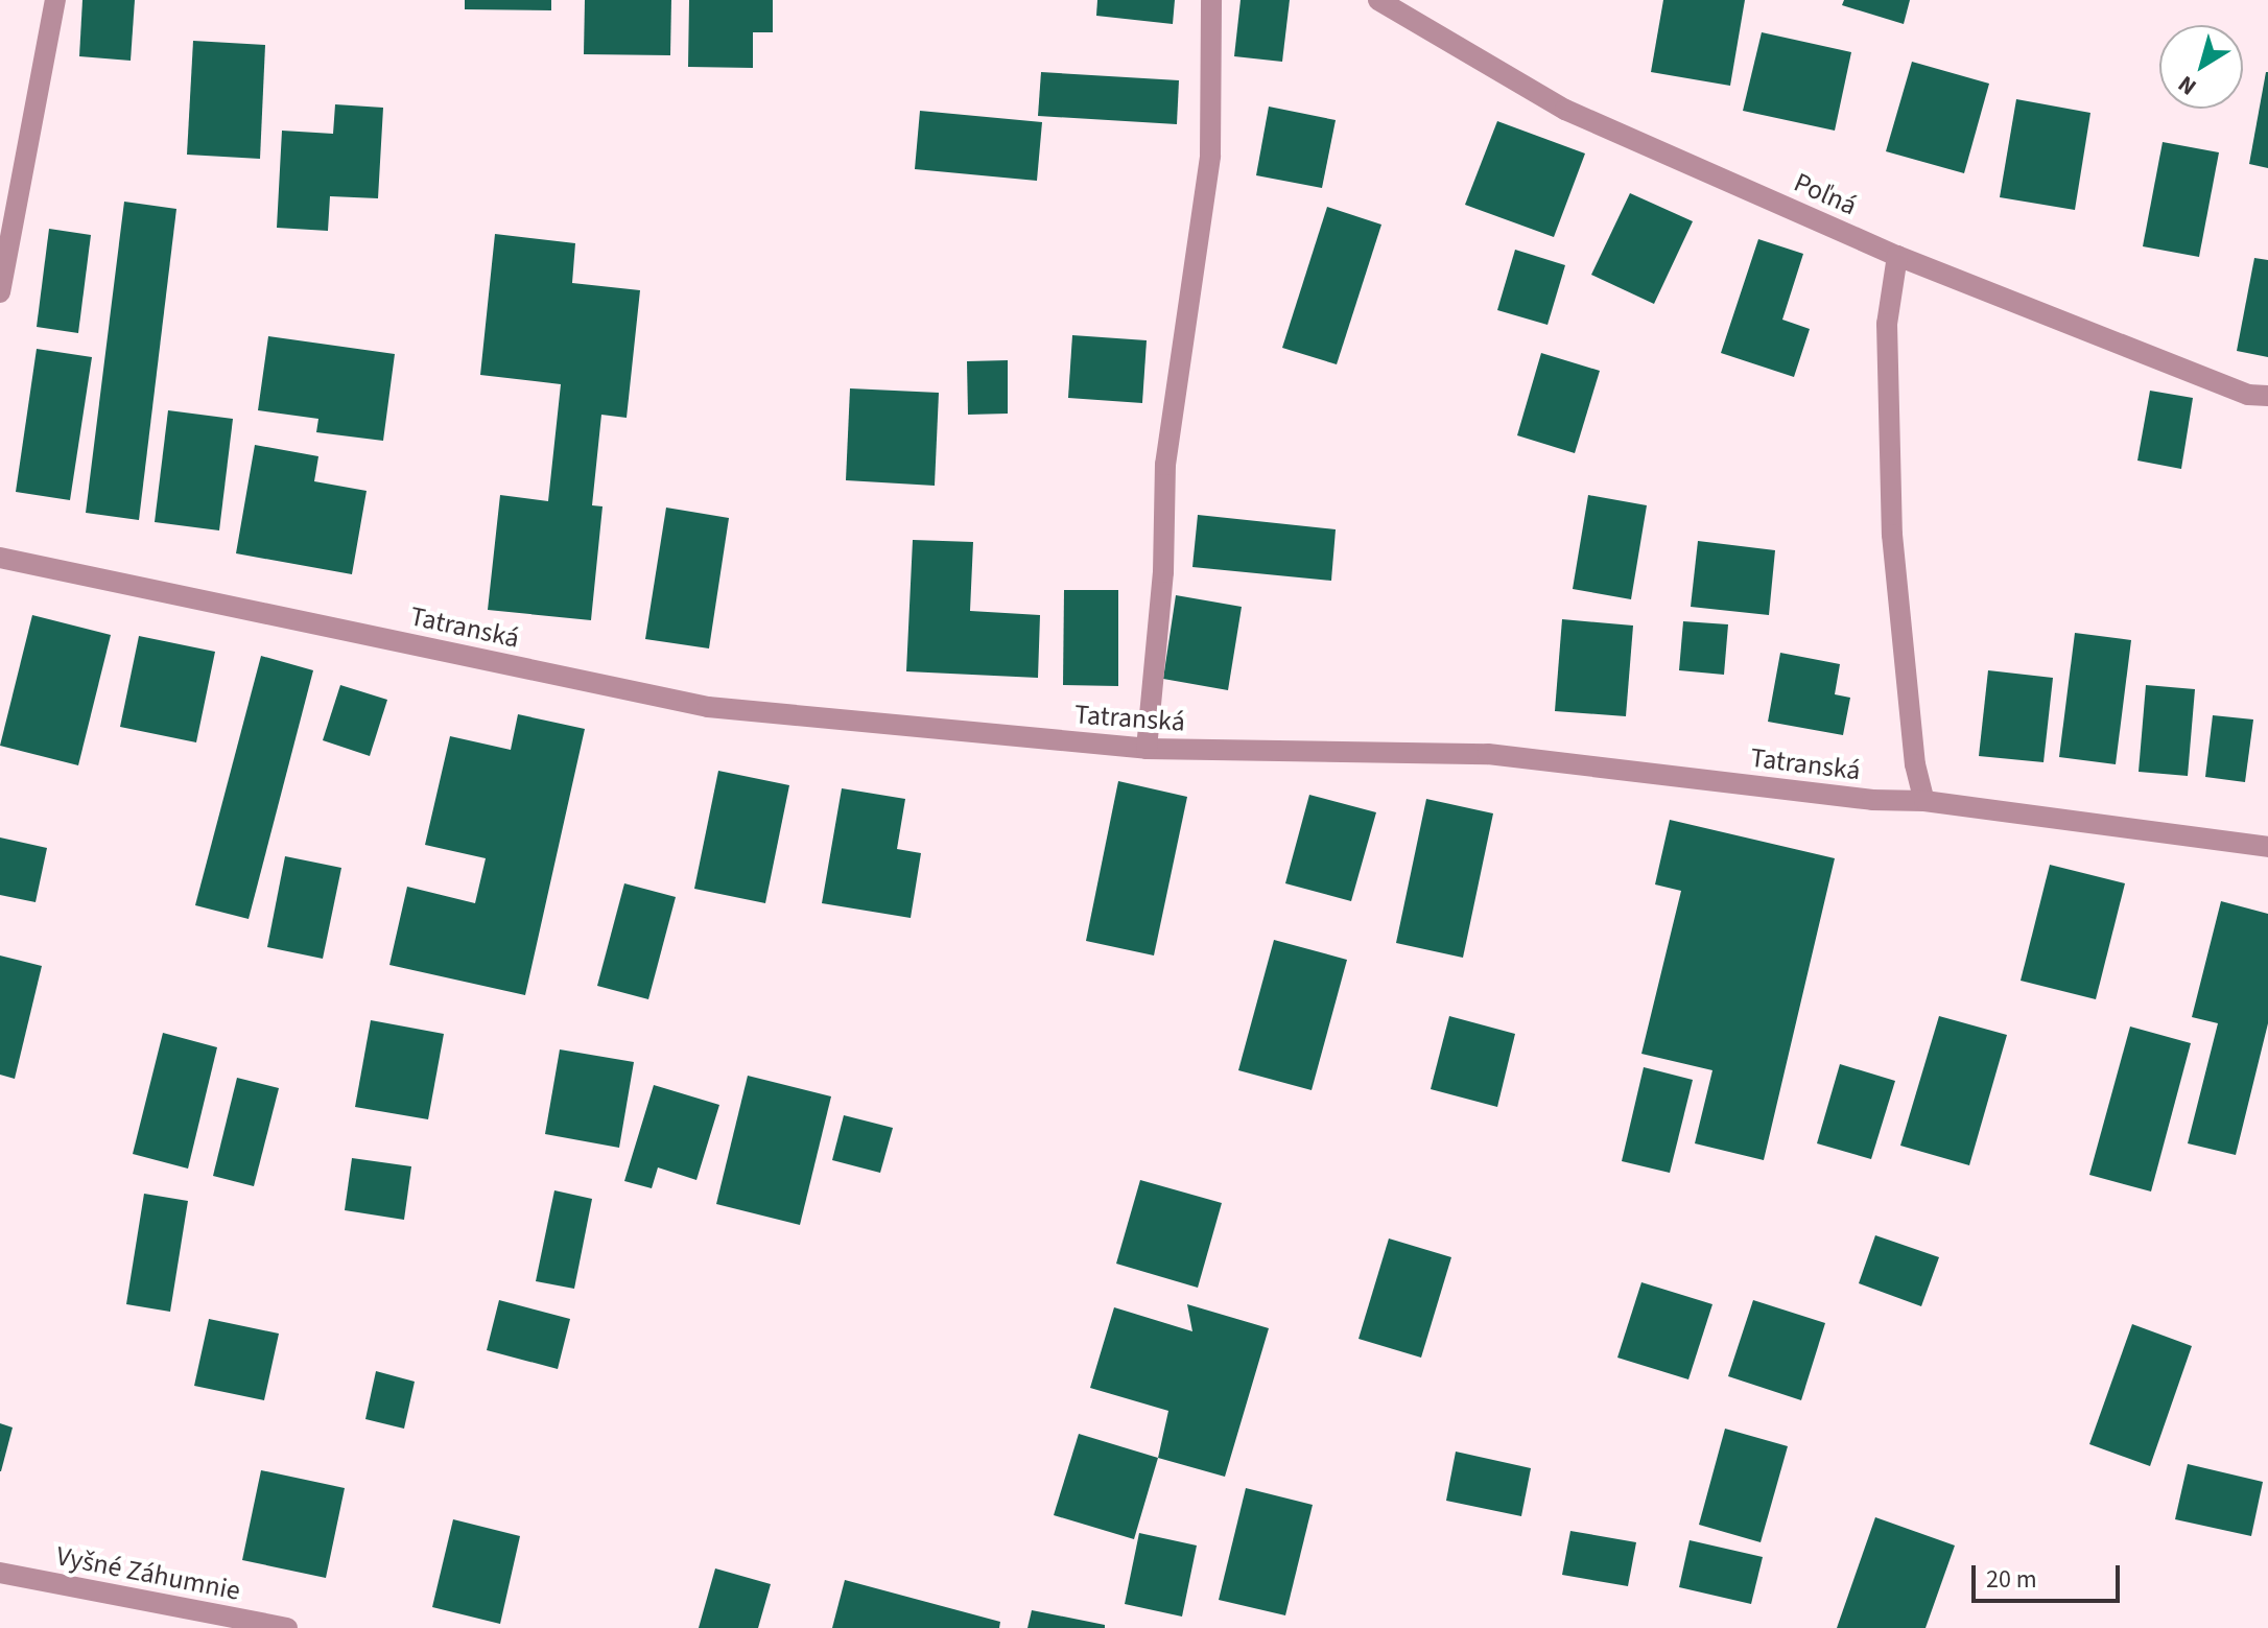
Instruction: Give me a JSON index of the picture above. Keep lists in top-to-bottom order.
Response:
{
  "streets": {
    "street": ["Poľná", "Tatranská", "Vyšné Záhumnie"]
  },
  "scale_bar": "20 m",
  "north": "bottom left"
}
